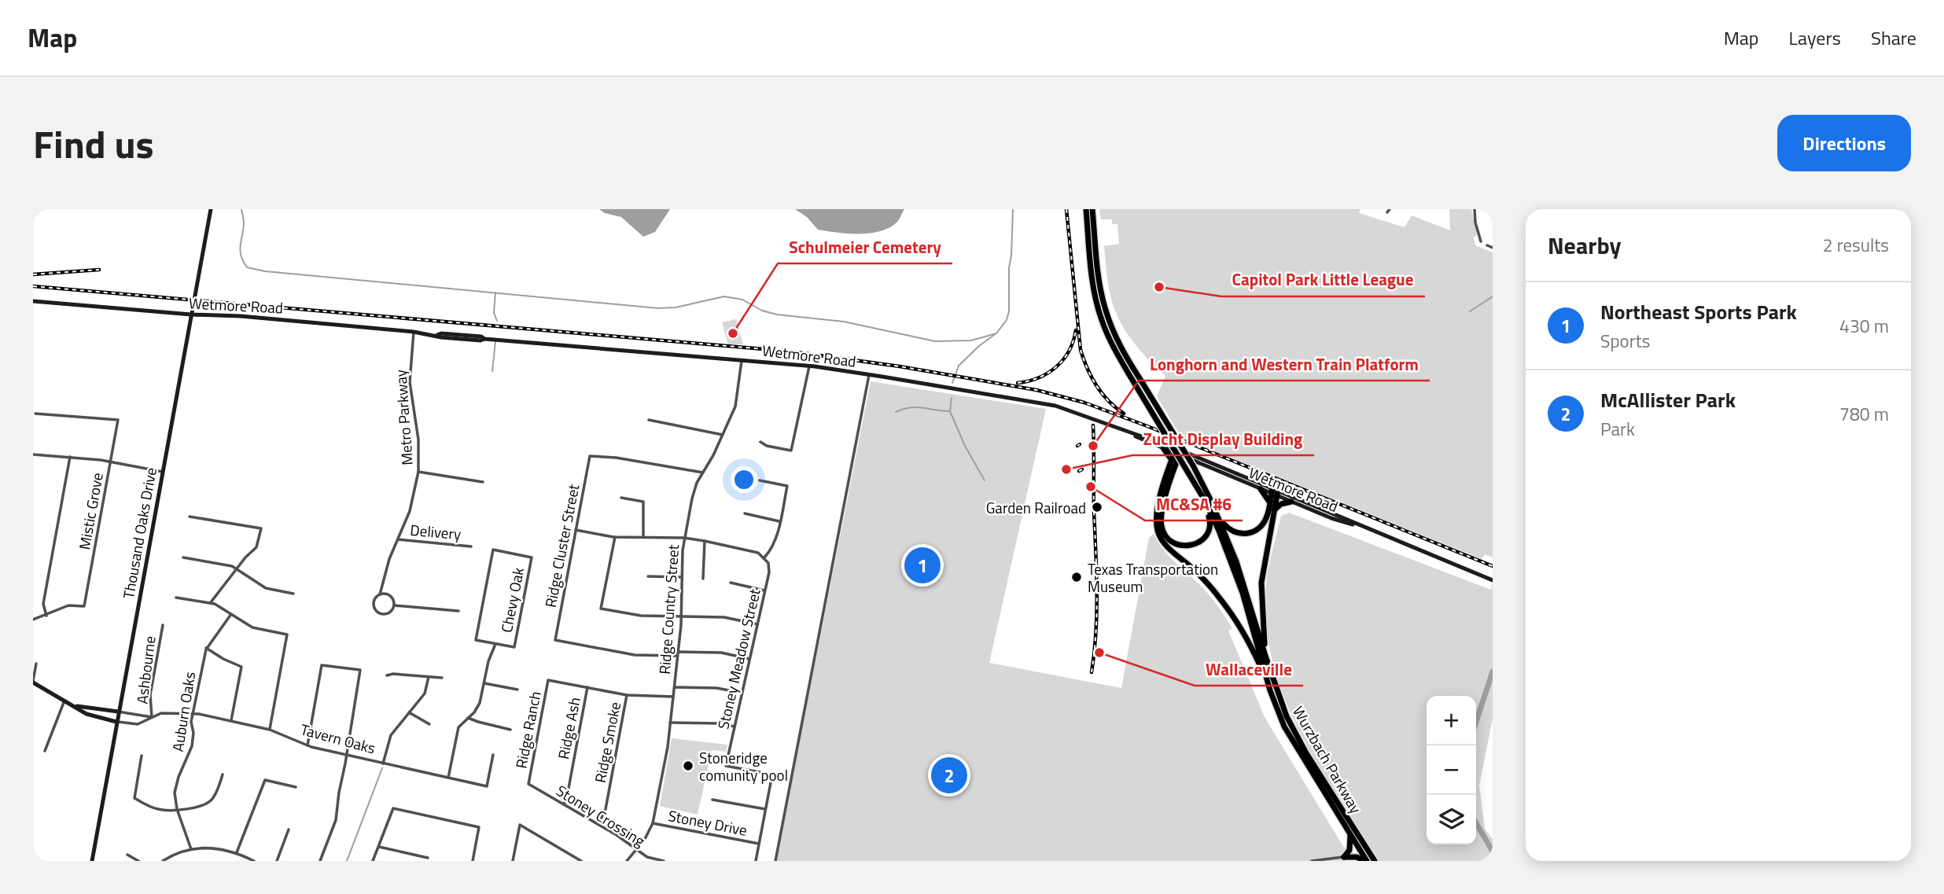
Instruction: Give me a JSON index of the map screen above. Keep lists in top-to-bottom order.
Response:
{
  "streets": {
    "highway": ["Wurzbach Parkway"],
    "main road": ["Wetmore Road", "Thousand Oaks Drive", "Tavern Oaks"],
    "street": [
      "Metro Parkway",
      "Mistic Grove",
      "Delivery",
      "Ridge Cluster Street",
      "Chevy Oak",
      "Ridge Country Street",
      "Stoney Meadow Street",
      "Ashbourne",
      "Auburn Oaks",
      "Ridge Ash",
      "Ridge Ranch",
      "Ridge Smoke",
      "Stoney Crossing",
      "Stoney Drive"
    ]
  },
  "crossings": [
    ["Wetmore Road", "Metro Parkway"],
    ["Wetmore Road", "Thousand Oaks Drive"],
    ["Wetmore Road", "Ridge Country Street"],
    ["Metro Parkway", "Delivery"],
    ["Thousand Oaks Drive", "Tavern Oaks"],
    ["Ridge Cluster Street", "Ridge Country Street"],
    ["Ridge Country Street", "Stoney Crossing"],
    ["Ridge Country Street", "Stoney Drive"],
    ["Ashbourne", "Tavern Oaks"],
    ["Auburn Oaks", "Tavern Oaks"],
    ["Ridge Ash", "Ridge Ranch"],
    ["Ridge Ash", "Stoney Crossing"],
    ["Ridge Ranch", "Stoney Crossing"],
    ["Ridge Smoke", "Stoney Crossing"]
  ],
  "places": [
    "Capitol Park Little League",
    "Schulmeier Cemetery",
    "Longhorn and Western Train Platform",
    "Zucht Display Building",
    "MC&SA #6",
    "Garden Railroad",
    "Texas Transportation Museum",
    "Wallaceville",
    "Stoneridge comunity pool"
  ],
  "page": {
    "header": "Map",
    "nav": ["Map", "Layers", "Share"],
    "title": "Find us",
    "buttons": "Directions",
    "heading": ["Nearby", "2 results"],
    "list": [
      {
        "mark": "1",
        "name": "Northeast Sports Park",
        "note": "Sports",
        "value": "430 m"
      },
      {
        "mark": "2",
        "name": "McAllister Park",
        "note": "Park",
        "value": "780 m"
      }
    ],
    "pins": ["1", "2"],
    "map_buttons": ["+", "−"]
  }
}
